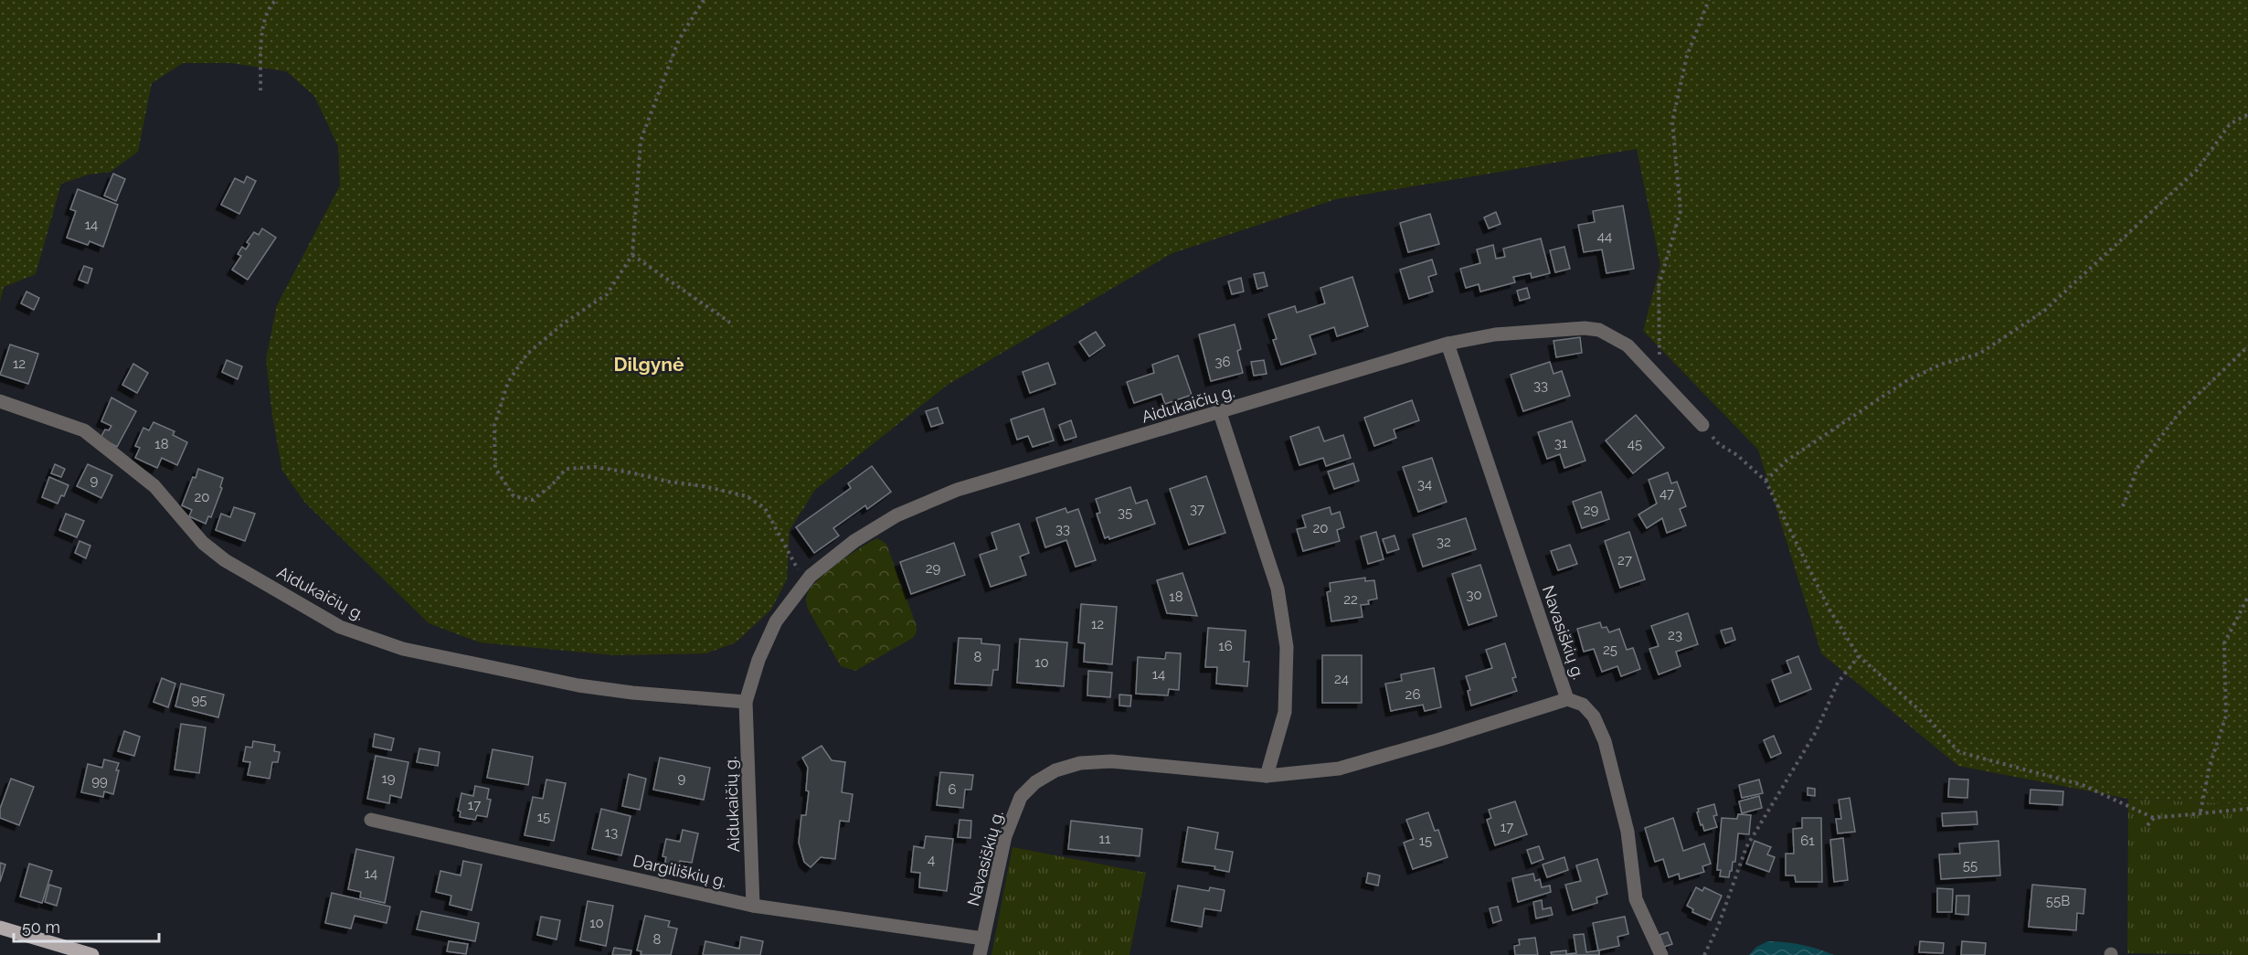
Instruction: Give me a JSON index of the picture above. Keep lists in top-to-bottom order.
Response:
{
  "streets": {
    "street": ["Aidukaičių g.", "Navasiškių g.", "Dargiliškių g."]
  },
  "crossings": [
    ["Aidukaičių g.", "Navasiškių g."],
    ["Aidukaičių g.", "Dargiliškių g."],
    ["Navasiškių g.", "Dargiliškių g."]
  ],
  "districts": ["Dilgynė"],
  "house_numbers": [
    "14",
    "44",
    "36",
    "12",
    "33",
    "31",
    "18",
    "45",
    "9",
    "34",
    "47",
    "20",
    "37",
    "29",
    "35",
    "20",
    "33",
    "32",
    "27",
    "29",
    "30",
    "18",
    "22",
    "12",
    "23",
    "16",
    "25",
    "8",
    "10",
    "14",
    "24",
    "26",
    "95",
    "19",
    "9",
    "99",
    "6",
    "17",
    "15",
    "17",
    "13",
    "11",
    "15",
    "61",
    "4",
    "55",
    "14",
    "55B",
    "10",
    "8"
  ],
  "scale_bar": "50 m"
}
